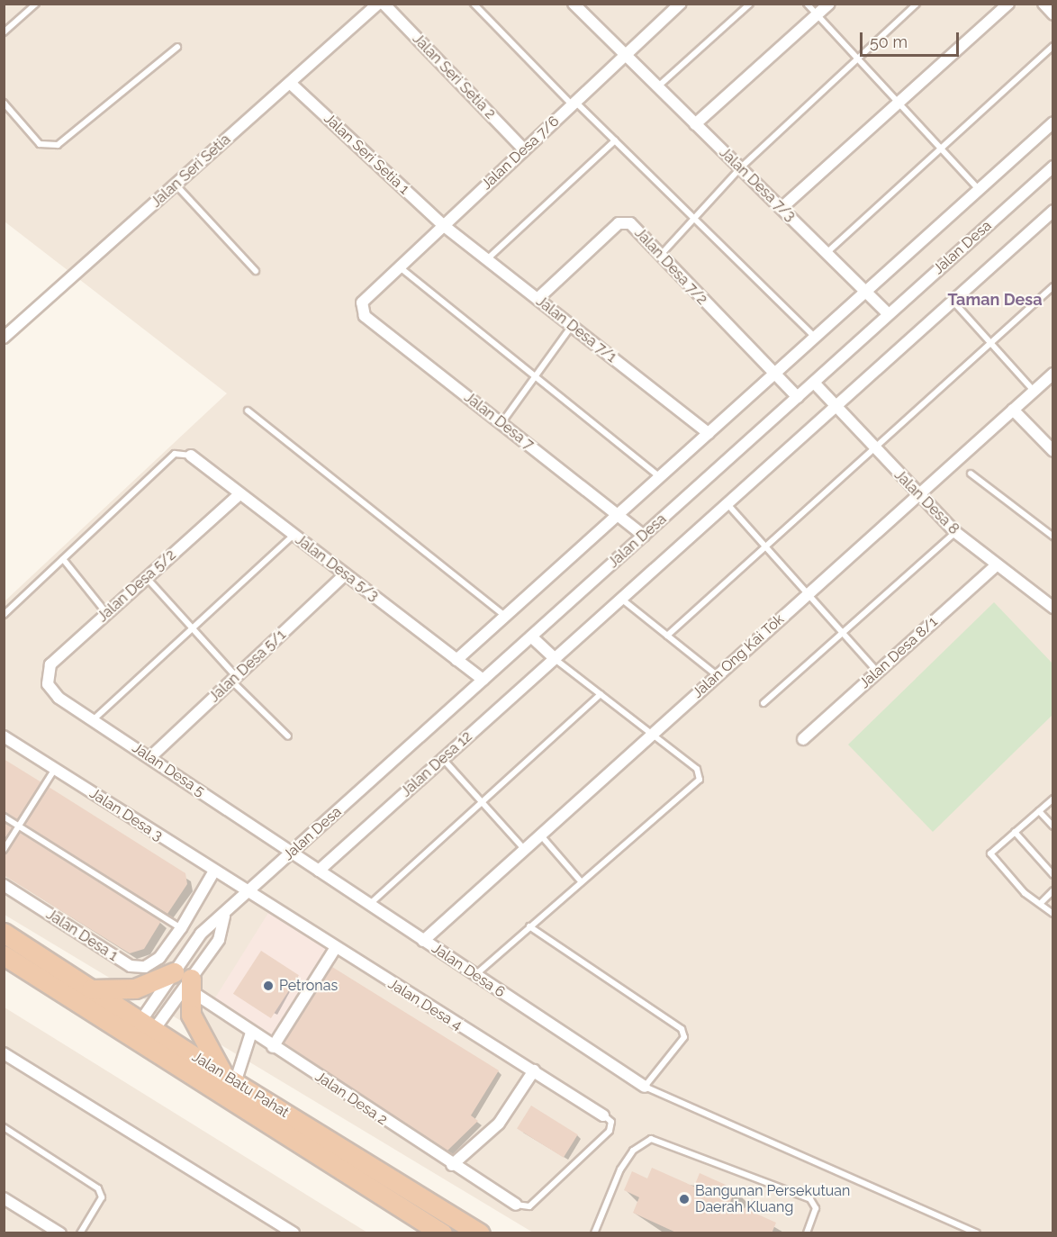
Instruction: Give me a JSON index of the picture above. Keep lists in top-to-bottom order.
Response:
{
  "streets": {
    "highway": ["Jalan Batu Pahat"],
    "street": [
      "Jalan Seri Setia 2",
      "Jalan Desa 7/6",
      "Jalan Seri Setia 1",
      "Jalan Seri Setia",
      "Jalan Desa 7/3",
      "Jalan Desa",
      "Jalan Desa 7/2",
      "Jalan Desa 7/1",
      "Jalan Desa 7",
      "Jalan Desa 8",
      "Jalan Desa 5/3",
      "Jalan Desa 5/2",
      "Jalan Desa 8/1",
      "Jalan Ong Kai Tok",
      "Jalan Desa 5/1",
      "Jalan Desa 12",
      "Jalan Desa 5",
      "Jalan Desa 3",
      "Jalan Desa 1",
      "Jalan Desa 6",
      "Jalan Desa 4",
      "Jalan Desa 2"
    ]
  },
  "crossings": [
    ["Jalan Seri Setia 2", "Jalan Desa 7/6"],
    ["Jalan Desa 7/6", "Jalan Seri Setia 1"],
    ["Jalan Desa 7/6", "Jalan Desa 7/3"],
    ["Jalan Desa 7/6", "Jalan Desa 7/1"],
    ["Jalan Desa 7/6", "Jalan Desa 7"],
    ["Jalan Seri Setia 1", "Jalan Seri Setia"],
    ["Jalan Seri Setia 1", "Jalan Desa 7/1"],
    ["Jalan Desa 7/3", "Jalan Desa"],
    ["Jalan Desa", "Jalan Desa 7/2"],
    ["Jalan Desa", "Jalan Desa 7"],
    ["Jalan Desa", "Jalan Desa 8"],
    ["Jalan Desa", "Jalan Desa 5/3"],
    ["Jalan Desa", "Jalan Desa 5"],
    ["Jalan Desa", "Jalan Desa 3"],
    ["Jalan Desa", "Jalan Desa 6"],
    ["Jalan Desa", "Jalan Desa 4"],
    ["Jalan Desa", "Jalan Batu Pahat"],
    ["Jalan Desa", "Jalan Desa 2"],
    ["Jalan Desa 7/2", "Jalan Desa 7/1"],
    ["Jalan Desa 8", "Jalan Desa 8/1"],
    ["Jalan Desa 8", "Jalan Ong Kai Tok"],
    ["Jalan Desa 5/3", "Jalan Desa 5/2"],
    ["Jalan Desa 5/3", "Jalan Desa 5/1"],
    ["Jalan Desa 5/2", "Jalan Desa 5"],
    ["Jalan Ong Kai Tok", "Jalan Desa 6"],
    ["Jalan Desa 5/1", "Jalan Desa 5"],
    ["Jalan Desa 12", "Jalan Desa 6"],
    ["Jalan Desa 5", "Jalan Desa 6"],
    ["Jalan Desa 3", "Jalan Desa 1"],
    ["Jalan Desa 3", "Jalan Desa 4"]
  ],
  "districts": ["Taman Desa"],
  "places": ["Petronas", "Bangunan Persekutuan Daerah Kluang"],
  "scale_bar": "50 m"
}
